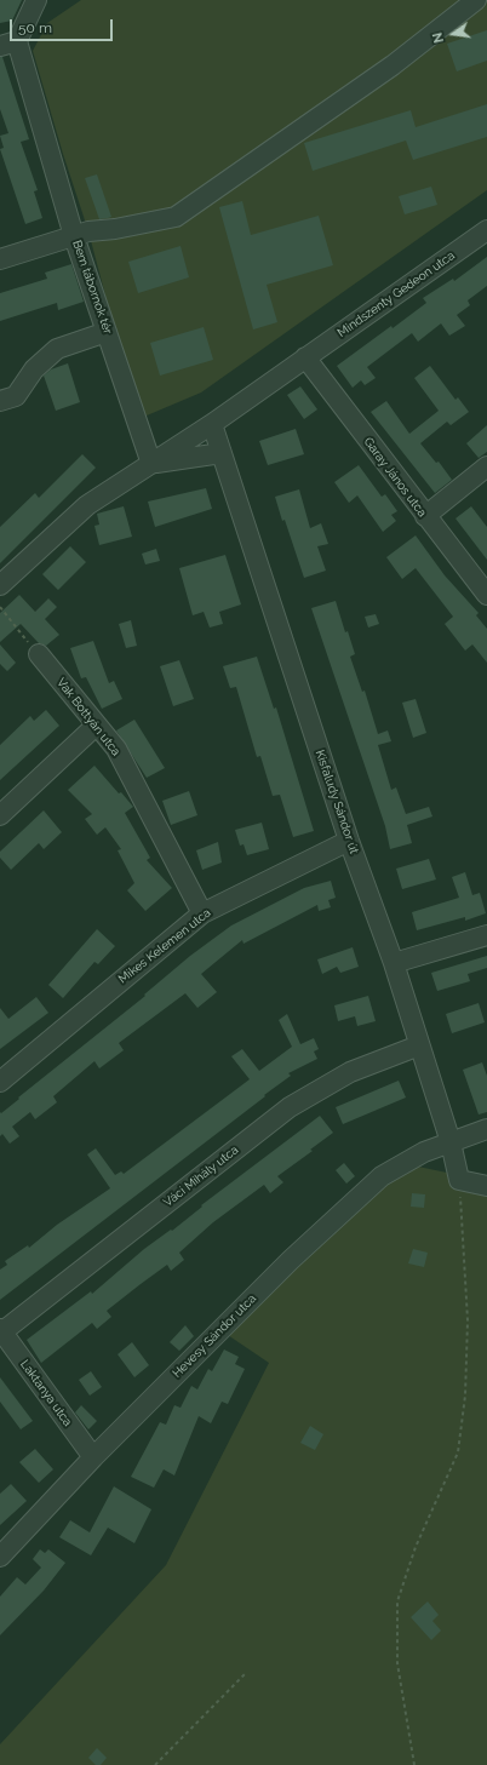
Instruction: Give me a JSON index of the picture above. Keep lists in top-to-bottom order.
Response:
{
  "streets": {
    "street": [
      "Bem tábornok tér",
      "Mindszenty Gedeon utca",
      "Garay János utca",
      "Vak Bottyán utca",
      "Kisfaludy Sándor út",
      "Mikes Kelemen utca",
      "Váci Mihály utca",
      "Hevesy Sándor utca",
      "Laktanya utca"
    ]
  },
  "crossings": [
    ["Mindszenty Gedeon utca", "Garay János utca"],
    ["Mindszenty Gedeon utca", "Kisfaludy Sándor út"],
    ["Vak Bottyán utca", "Mikes Kelemen utca"],
    ["Kisfaludy Sándor út", "Mikes Kelemen utca"],
    ["Kisfaludy Sándor út", "Váci Mihály utca"],
    ["Kisfaludy Sándor út", "Hevesy Sándor utca"],
    ["Váci Mihály utca", "Laktanya utca"],
    ["Hevesy Sándor utca", "Laktanya utca"]
  ],
  "scale_bar": "50 m",
  "north": "left"
}
